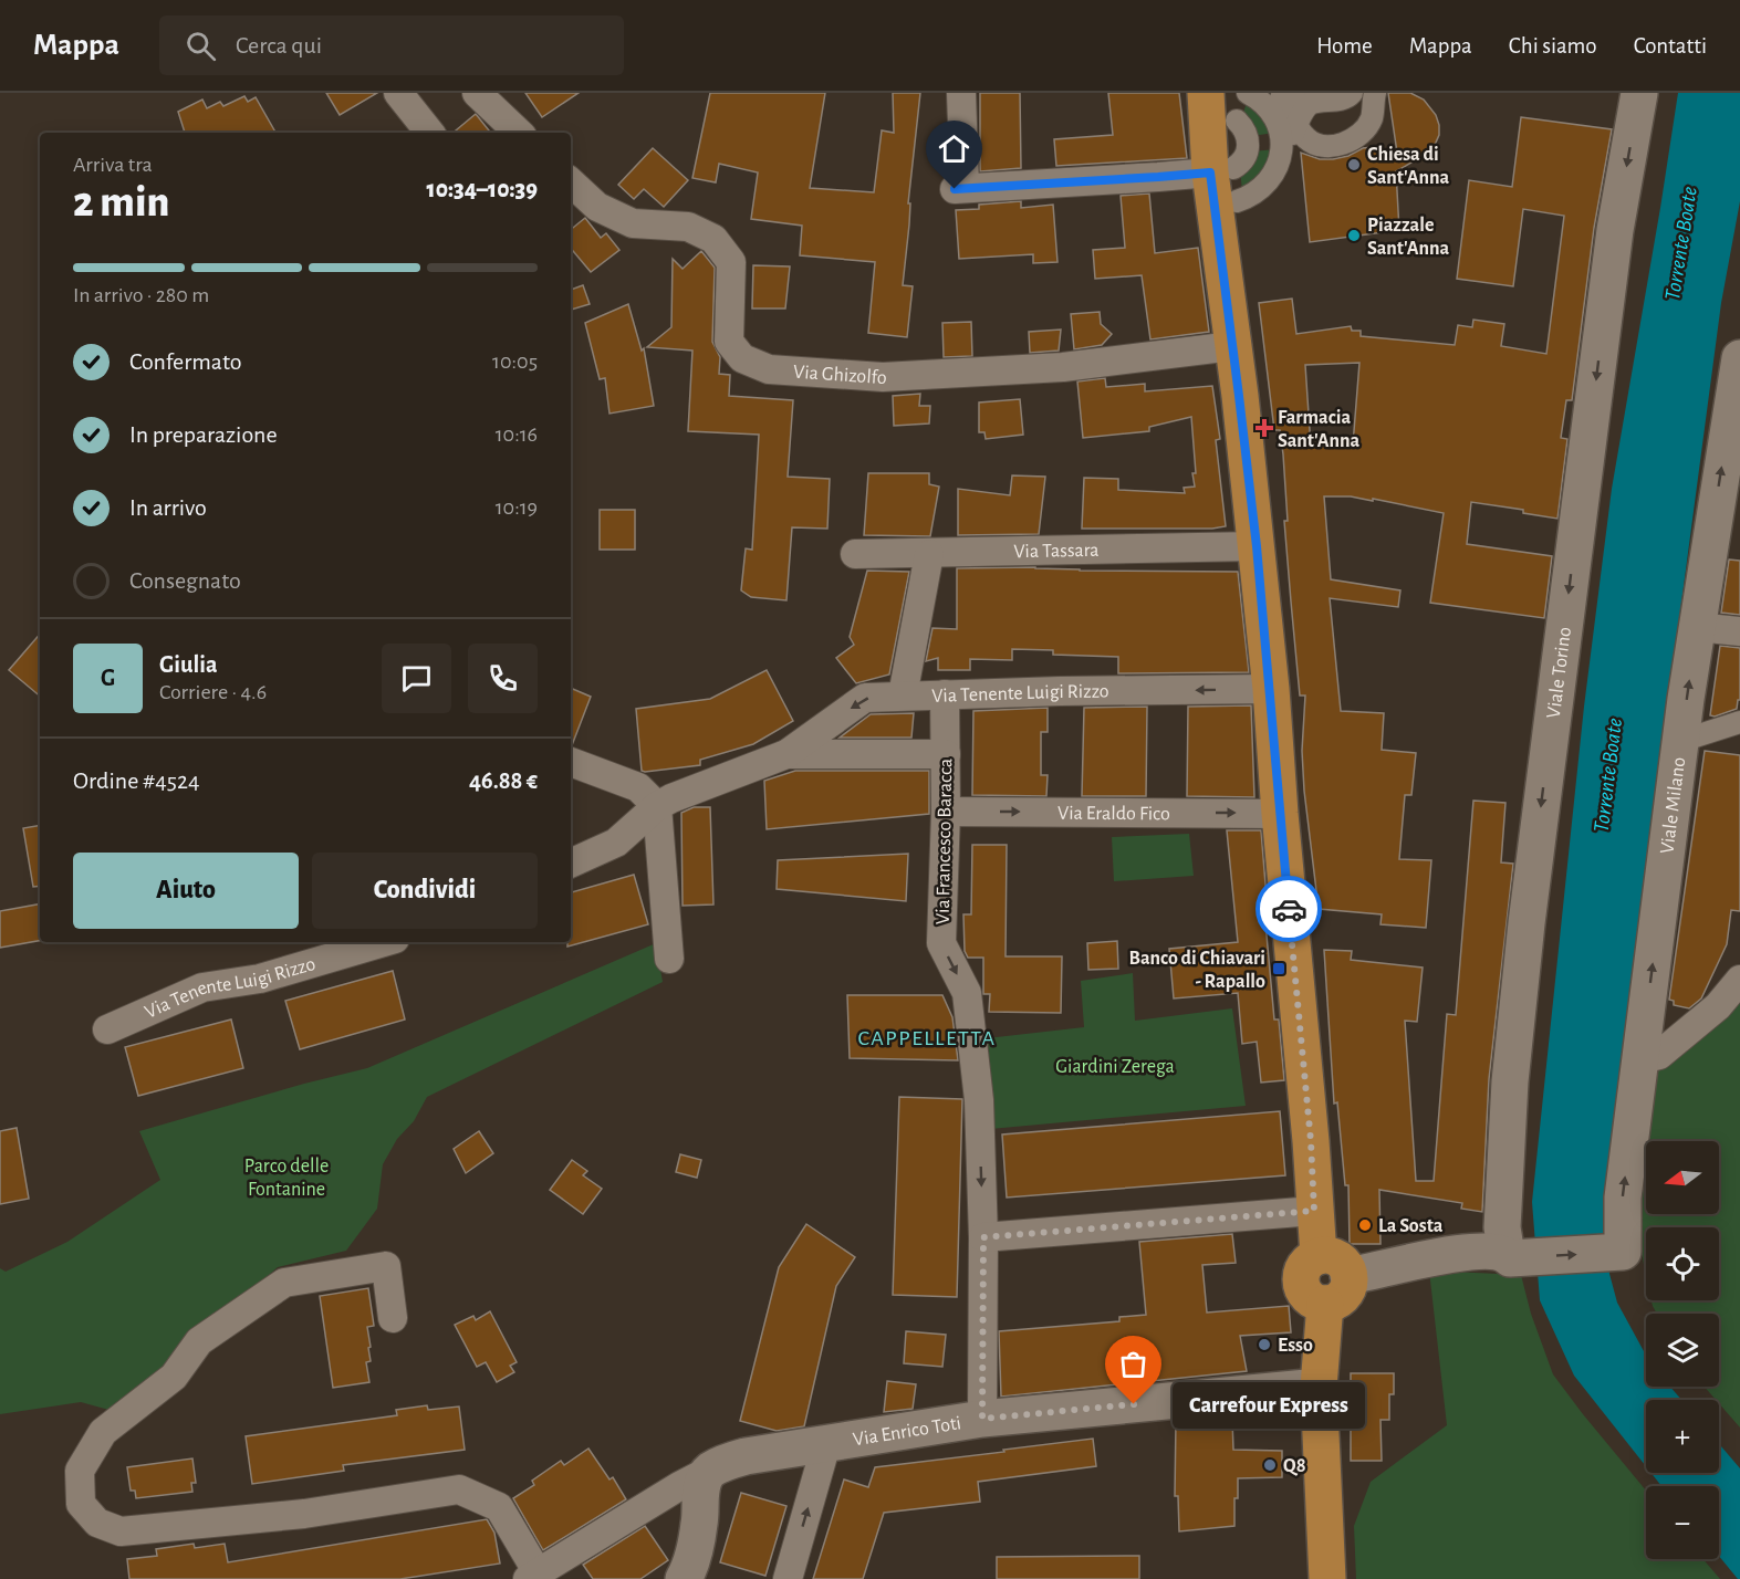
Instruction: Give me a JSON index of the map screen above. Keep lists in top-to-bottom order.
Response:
{
  "streets": {
    "street": [
      "Via Ghizolfo",
      "Via Tassara",
      "Viale Torino",
      "Via Tenente Luigi Rizzo",
      "Viale Milano",
      "Via Eraldo Fico",
      "Via Francesco Baracca",
      "Via Enrico Toti"
    ]
  },
  "crossings": [
    ["Viale Torino", "Viale Milano"],
    ["Via Tenente Luigi Rizzo", "Via Francesco Baracca"],
    ["Via Eraldo Fico", "Via Francesco Baracca"],
    ["Via Francesco Baracca", "Via Enrico Toti"]
  ],
  "one_way": [
    "Viale Torino",
    "Via Tenente Luigi Rizzo",
    "Viale Milano",
    "Via Eraldo Fico",
    "Via Francesco Baracca"
  ],
  "districts": ["CAPPELLETTA"],
  "water": ["Torrente Boate"],
  "parks": ["Giardini Zerega", "Parco delle Fontanine"],
  "places": {
    "other": [
      "Chiesa di Sant'Anna",
      "Piazzale Sant'Anna",
      "La Sosta",
      "Esso",
      "Carrefour Express",
      "Q8"
    ],
    "health": ["Farmacia Sant'Anna"],
    "transit": ["Banco di Chiavari - Rapallo"]
  },
  "north": "left",
  "page": {
    "header": "Mappa",
    "search": "Cerca qui",
    "nav": [
      "Home",
      "Mappa",
      "Chi siamo",
      "Contatti"
    ],
    "heading": ["2 min", "Arriva tra", "10:34–10:39"],
    "panel": [
      "Giulia",
      "Corriere · 4.6",
      "Ordine #4524",
      "46.88 €"
    ],
    "bar": "In arrivo · 280 m",
    "list": [
      ["Confermato", "10:05"],
      ["In preparazione", "10:16"],
      ["In arrivo", "10:19"],
      "Consegnato"
    ],
    "round": "G",
    "buttons": ["Aiuto", "Condividi"],
    "map_buttons": ["+", "−"],
    "bubble": "Carrefour Express"
  }
}
